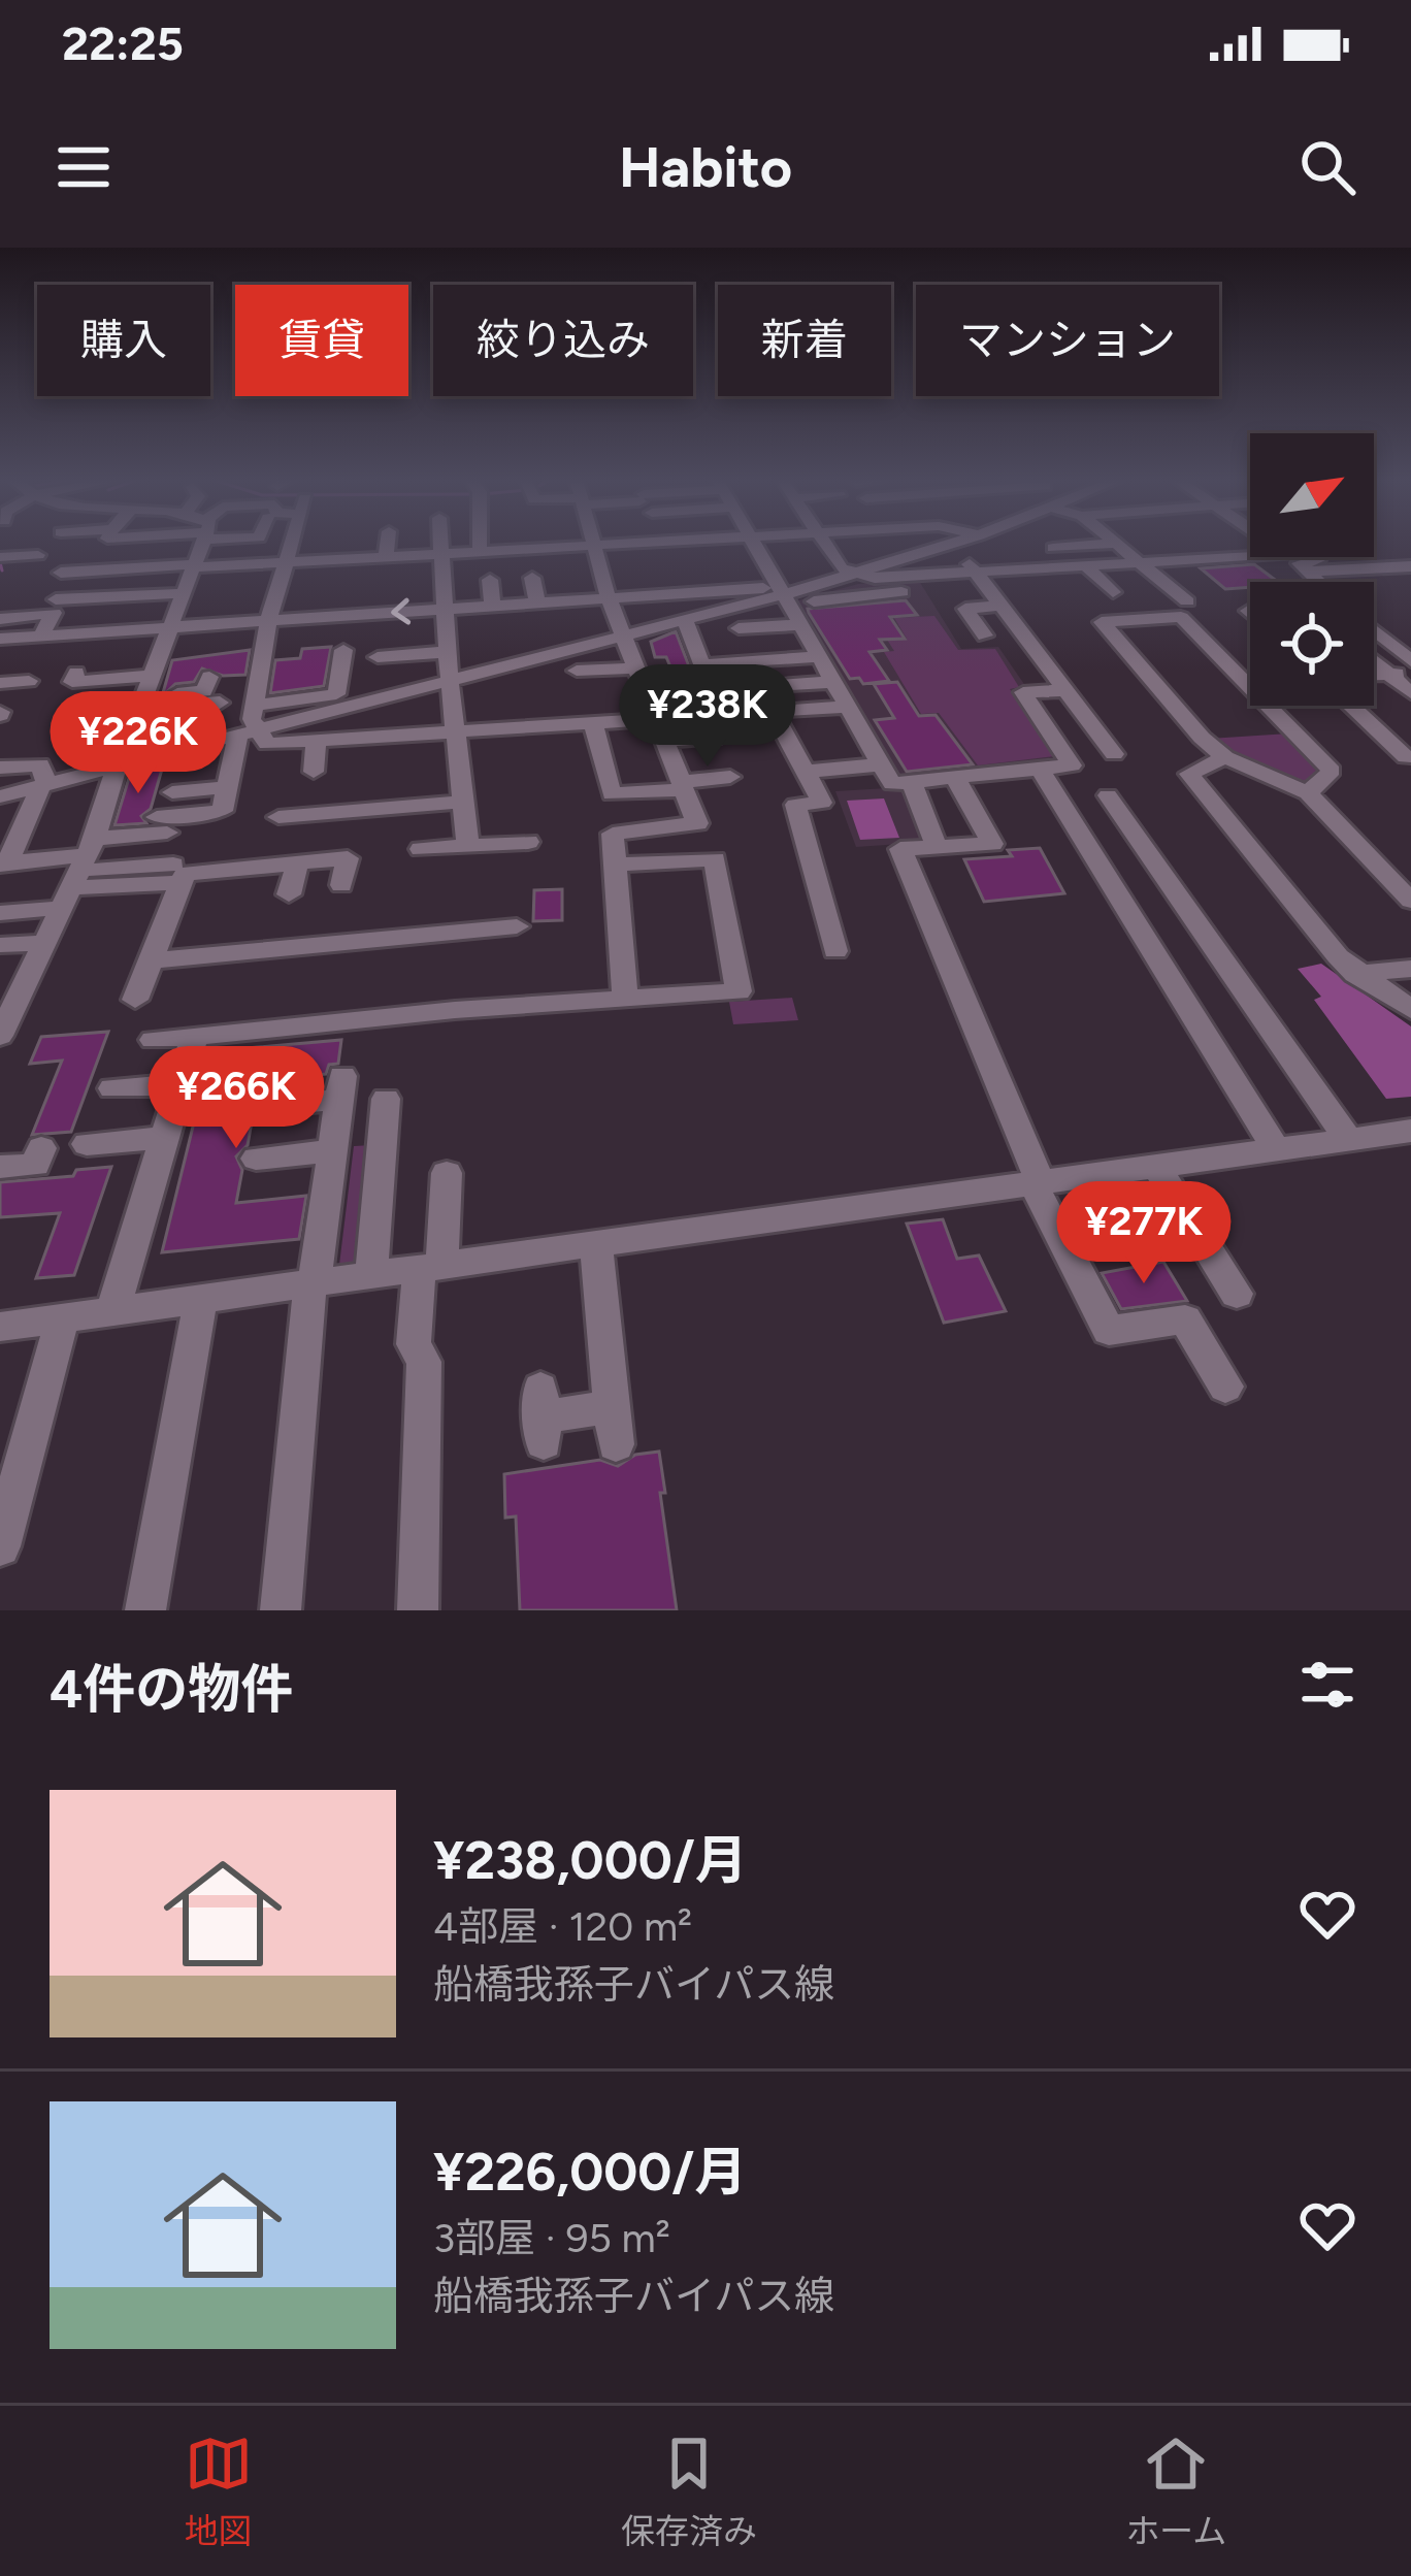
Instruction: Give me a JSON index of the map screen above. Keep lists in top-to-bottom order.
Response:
{
  "north": "top right",
  "page": {
    "status": "22:25",
    "header": "Habito",
    "chip": [
      "購入",
      "賃貸",
      "絞り込み",
      "新着",
      "マンション"
    ],
    "price": [
      "¥238K",
      "¥226K",
      "¥266K",
      "¥277K"
    ],
    "heading": "4件の物件",
    "list": [
      {
        "name": "¥238,000/月",
        "note": "4部屋 · 120 m² · 船橋我孫子バイパス線"
      },
      {
        "name": "¥226,000/月",
        "note": "3部屋 · 95 m² · 船橋我孫子バイパス線"
      }
    ],
    "tabs": ["地図", "保存済み", "ホーム"]
  }
}
